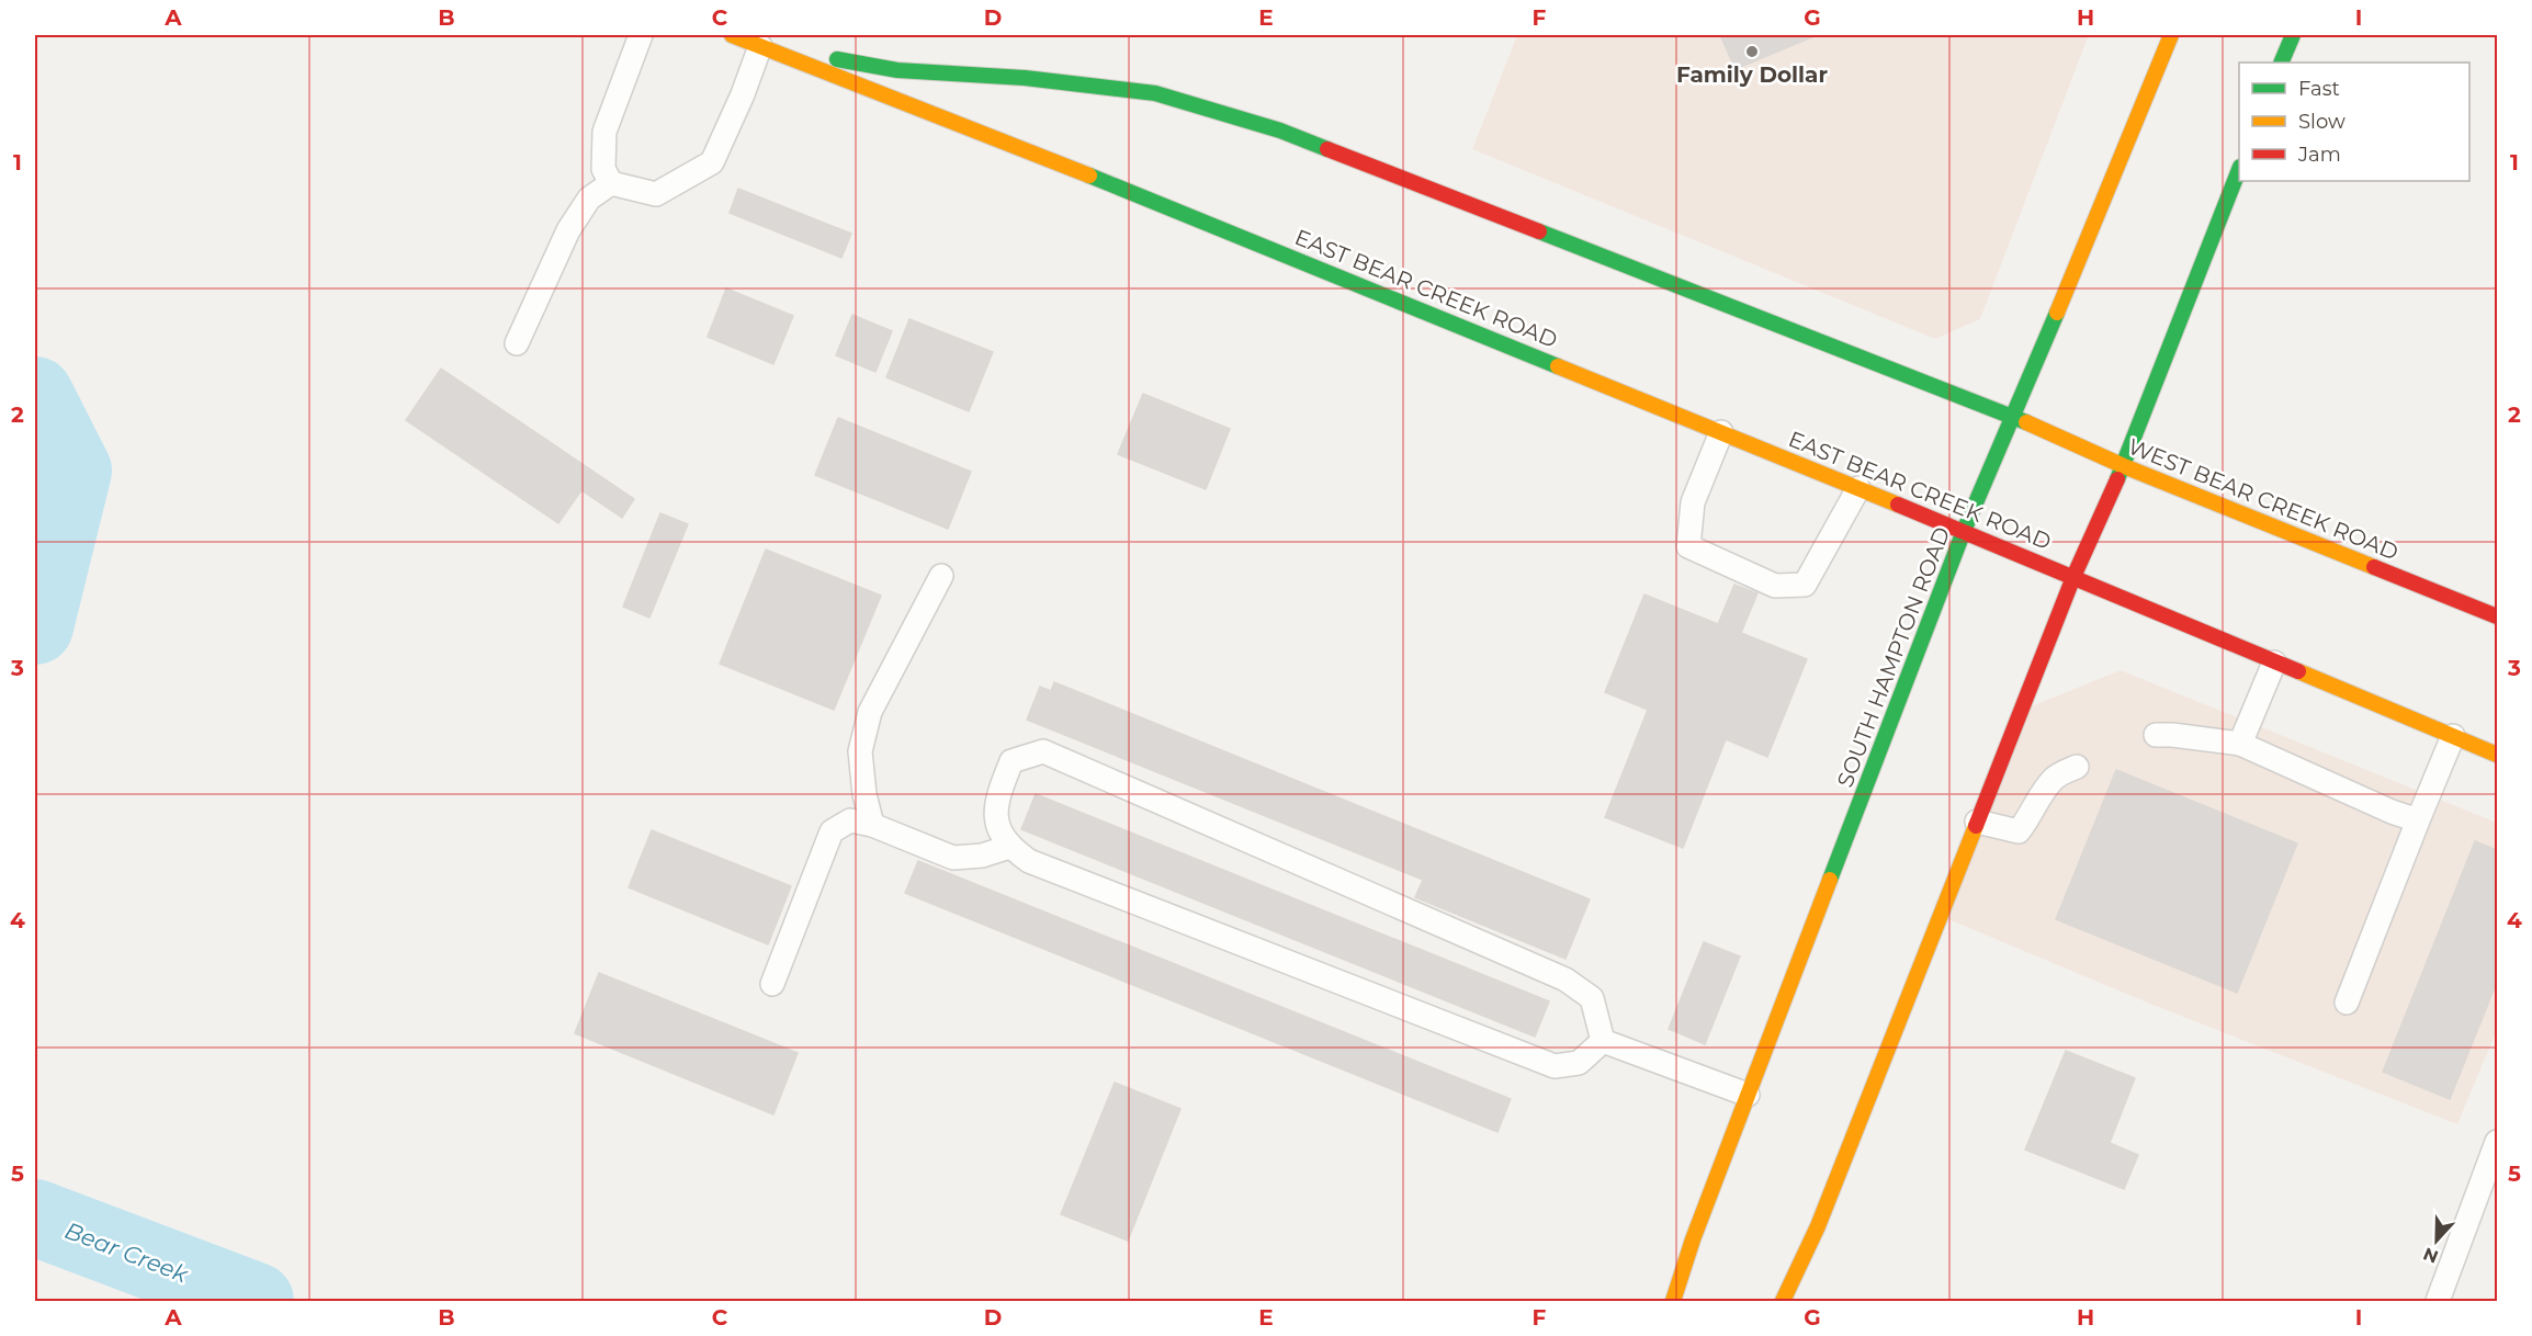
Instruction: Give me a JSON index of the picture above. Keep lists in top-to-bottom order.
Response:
{
  "streets": {
    "main road": ["EAST BEAR CREEK ROAD", "WEST BEAR CREEK ROAD", "SOUTH HAMPTON ROAD"]
  },
  "crossings": [
    ["EAST BEAR CREEK ROAD", "WEST BEAR CREEK ROAD"],
    ["EAST BEAR CREEK ROAD", "SOUTH HAMPTON ROAD"],
    ["WEST BEAR CREEK ROAD", "SOUTH HAMPTON ROAD"]
  ],
  "water": ["Bear Creek"],
  "places": ["Family Dollar"],
  "legend": ["Fast", "Slow", "Jam"],
  "north": "bottom",
  "grid": {
    "columns": [
      "A",
      "B",
      "C",
      "D",
      "E",
      "F",
      "G",
      "H",
      "I"
    ],
    "rows": [
      "1",
      "2",
      "3",
      "4",
      "5"
    ]
  }
}
